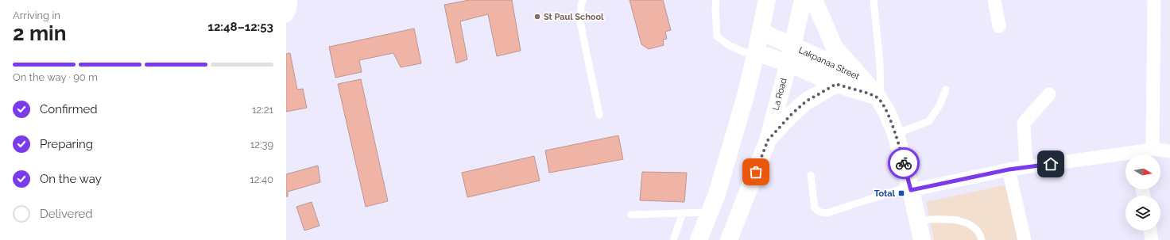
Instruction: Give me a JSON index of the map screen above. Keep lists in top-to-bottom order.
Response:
{
  "streets": {
    "main road": ["Lakpanaa Street", "La Road"]
  },
  "crossings": [
    ["Lakpanaa Street", "La Road"]
  ],
  "places": {
    "other": ["St Paul School"],
    "transit": ["Total"]
  },
  "north": "right",
  "page": {
    "heading": ["2 min", "Arriving in", "12:48–12:53"],
    "bar": "On the way · 90 m",
    "list": [
      ["Confirmed", "12:21"],
      ["Preparing", "12:39"],
      ["On the way", "12:40"],
      "Delivered"
    ]
  }
}
